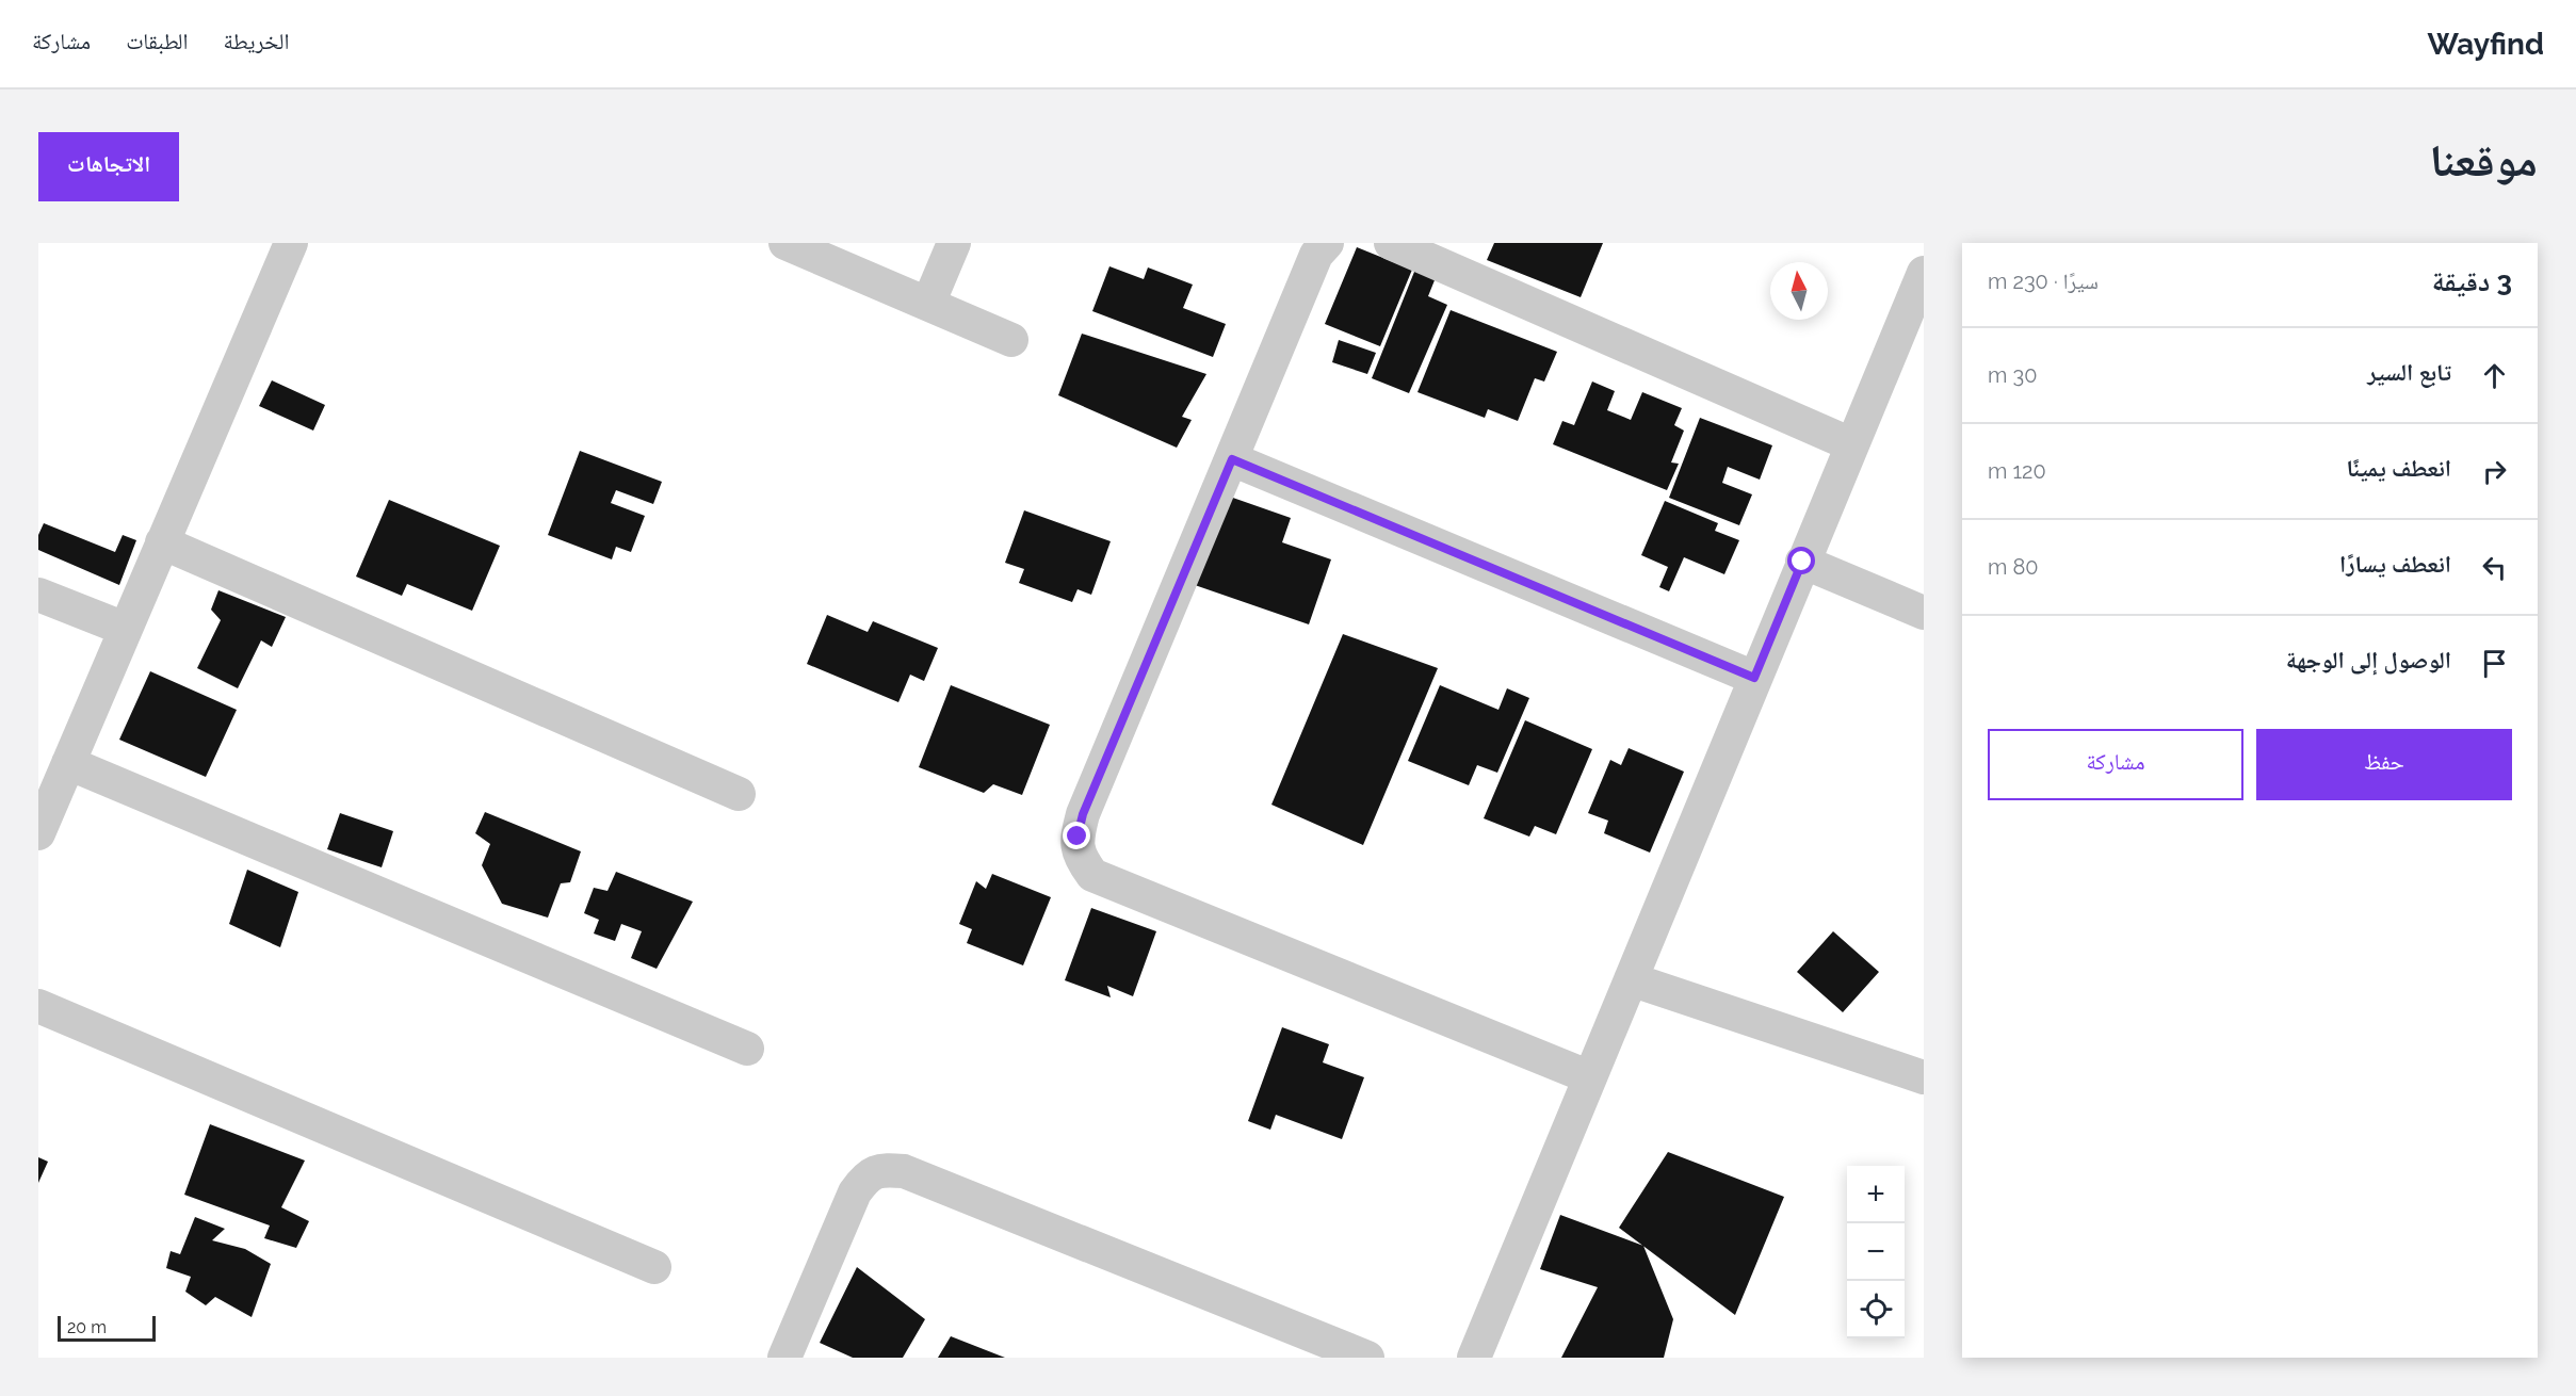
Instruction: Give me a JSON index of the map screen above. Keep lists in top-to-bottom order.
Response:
{
  "scale_bar": "20 m",
  "north": "top",
  "page": {
    "header": "Wayfind",
    "nav": ["الخريطة", "الطبقات", "مشاركة"],
    "title": "موقعنا",
    "buttons": [
      "الاتجاهات",
      ["حفظ", "مشاركة"]
    ],
    "heading": ["3 دقيقة", "سيرًا · 230 m"],
    "list": [
      ["تابع السير", "30 m"],
      ["انعطف يمينًا", "120 m"],
      ["انعطف يسارًا", "80 m"],
      "الوصول إلى الوجهة"
    ],
    "map_buttons": ["+", "−"],
    "scale": "20 m"
  }
}
